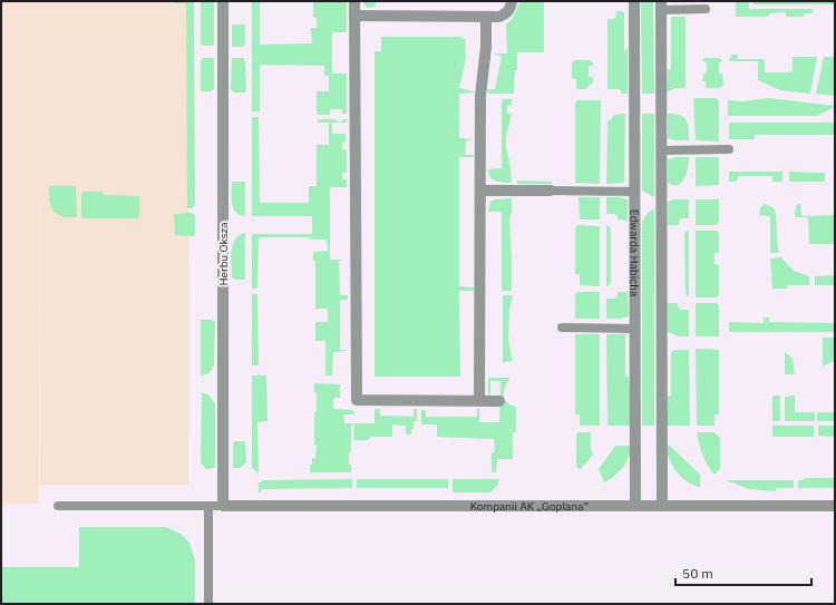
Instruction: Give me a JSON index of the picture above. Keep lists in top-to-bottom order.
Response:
{
  "streets": {
    "street": ["Edwarda Habicha", "Herbu Oksza", "Kompanii AK „Goplana”"]
  },
  "crossings": [
    ["Edwarda Habicha", "Kompanii AK „Goplana”"],
    ["Herbu Oksza", "Kompanii AK „Goplana”"]
  ],
  "scale_bar": "50 m"
}
